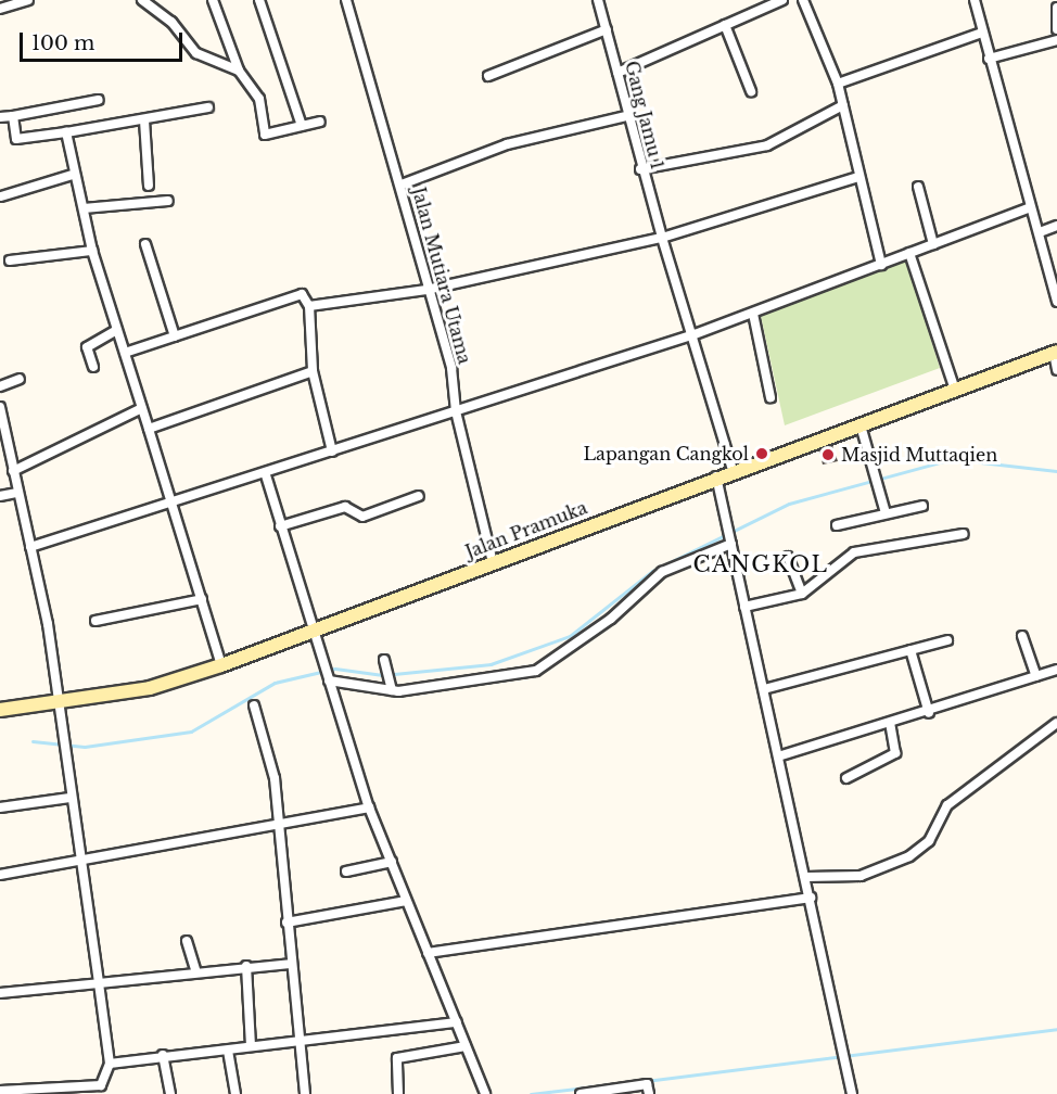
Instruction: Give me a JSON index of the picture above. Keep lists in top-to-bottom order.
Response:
{
  "streets": {
    "main road": ["Jalan Pramuka"],
    "street": ["Gang Jamu 1", "Jalan Mutiara Utama"]
  },
  "crossings": [
    ["Gang Jamu 1", "Jalan Pramuka"],
    ["Jalan Mutiara Utama", "Jalan Pramuka"]
  ],
  "districts": ["CANGKOL"],
  "places": ["Lapangan Cangkol", "Masjid Muttaqien"],
  "scale_bar": "100 m"
}
